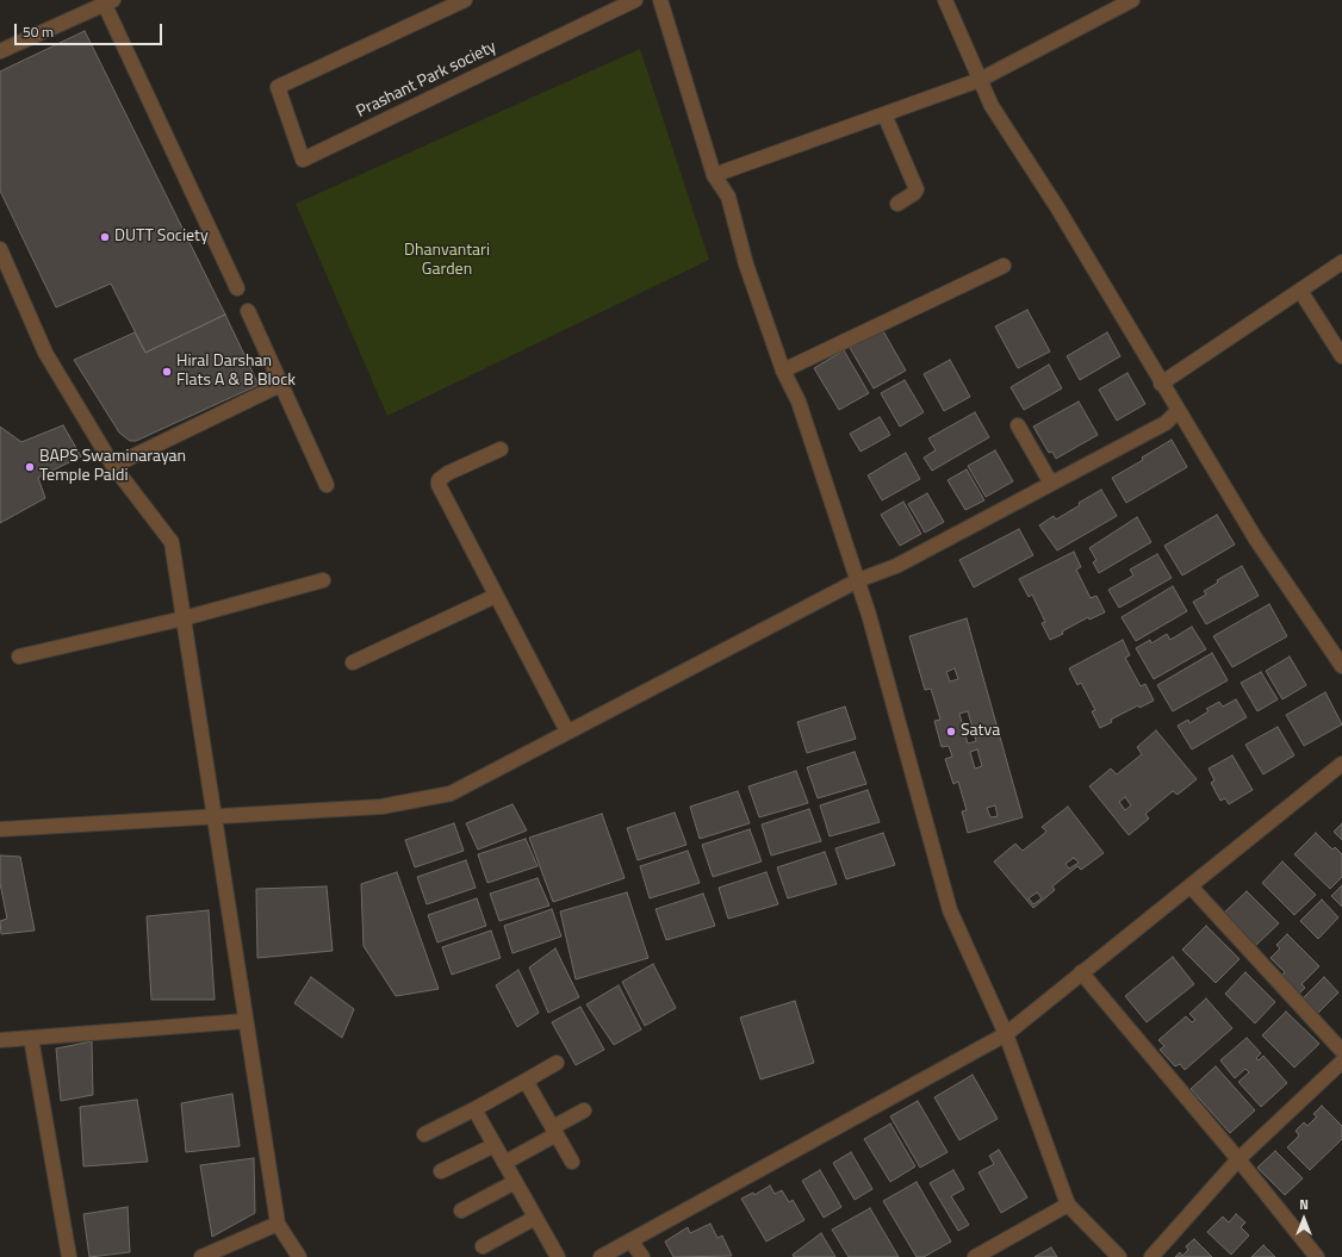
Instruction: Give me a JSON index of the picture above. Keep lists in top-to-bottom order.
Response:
{
  "streets": {
    "street": ["Prashant Park society"]
  },
  "parks": ["Dhanvantari Garden"],
  "places": [
    "DUTT Society",
    "Hiral Darshan Flats A & B Block",
    "BAPS Swaminarayan Temple Paldi",
    "Satva"
  ],
  "scale_bar": "50 m",
  "north": "top"
}
